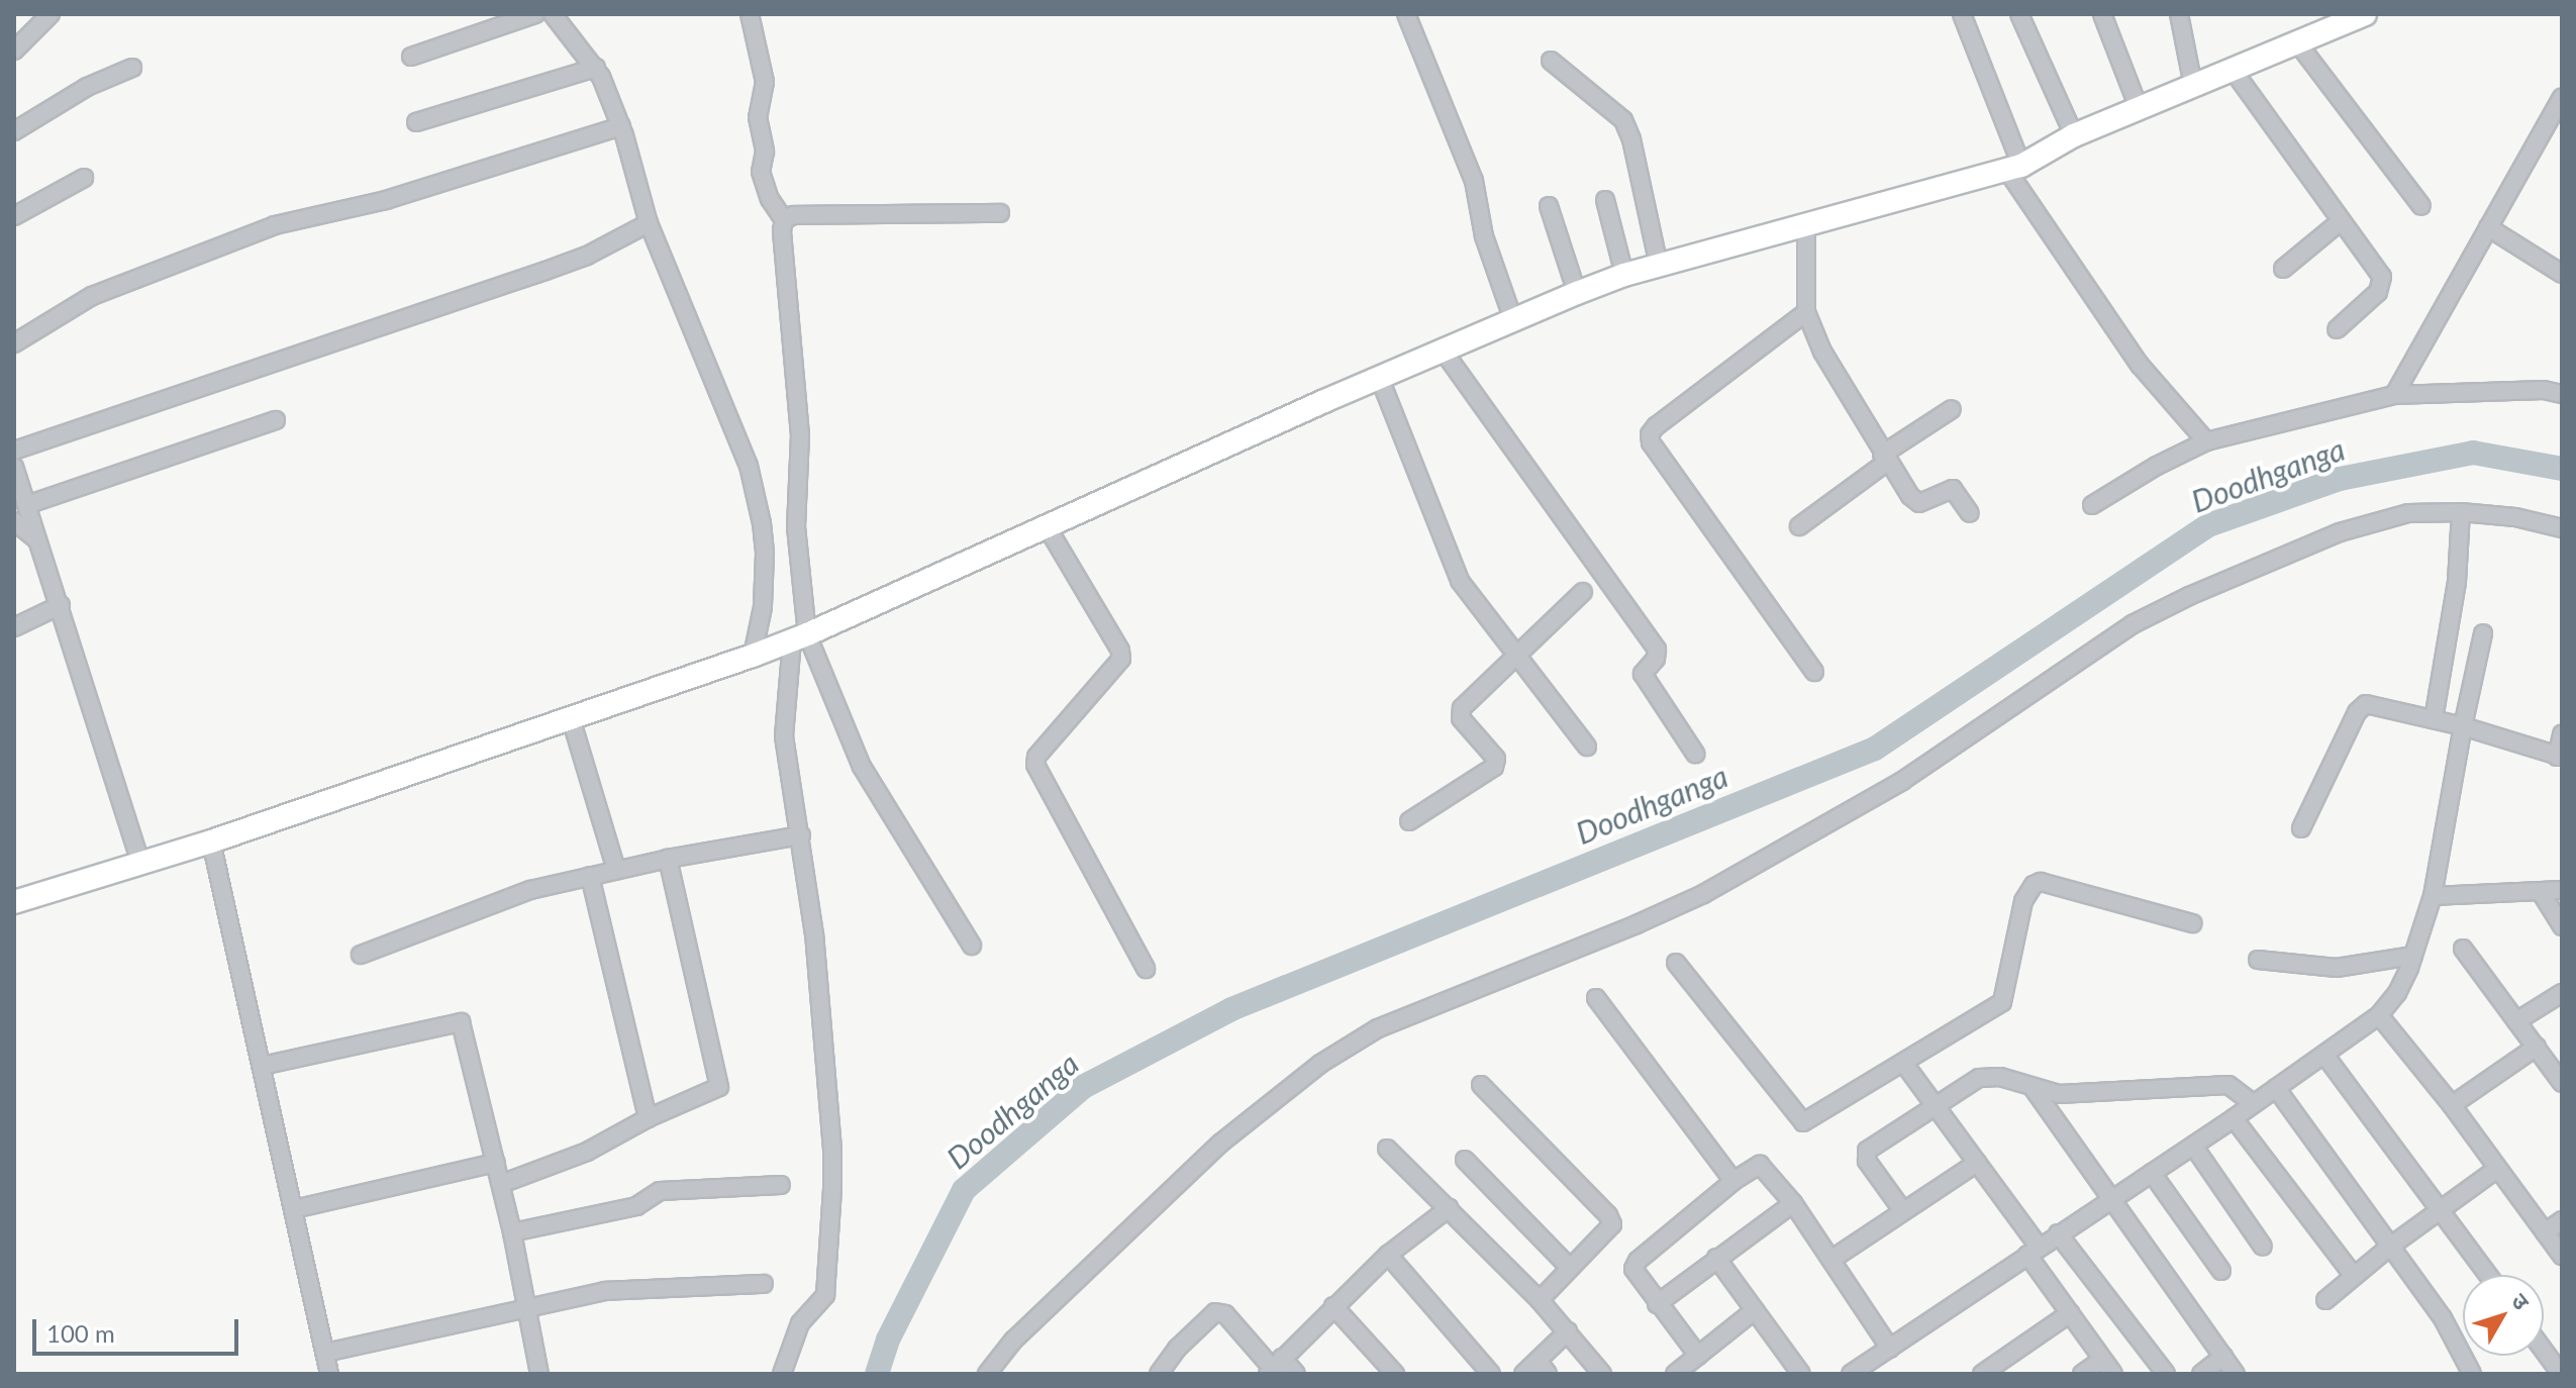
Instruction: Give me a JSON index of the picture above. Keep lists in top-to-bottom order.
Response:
{
  "water": ["Doodhganga"],
  "scale_bar": "100 m",
  "north": "top right"
}
